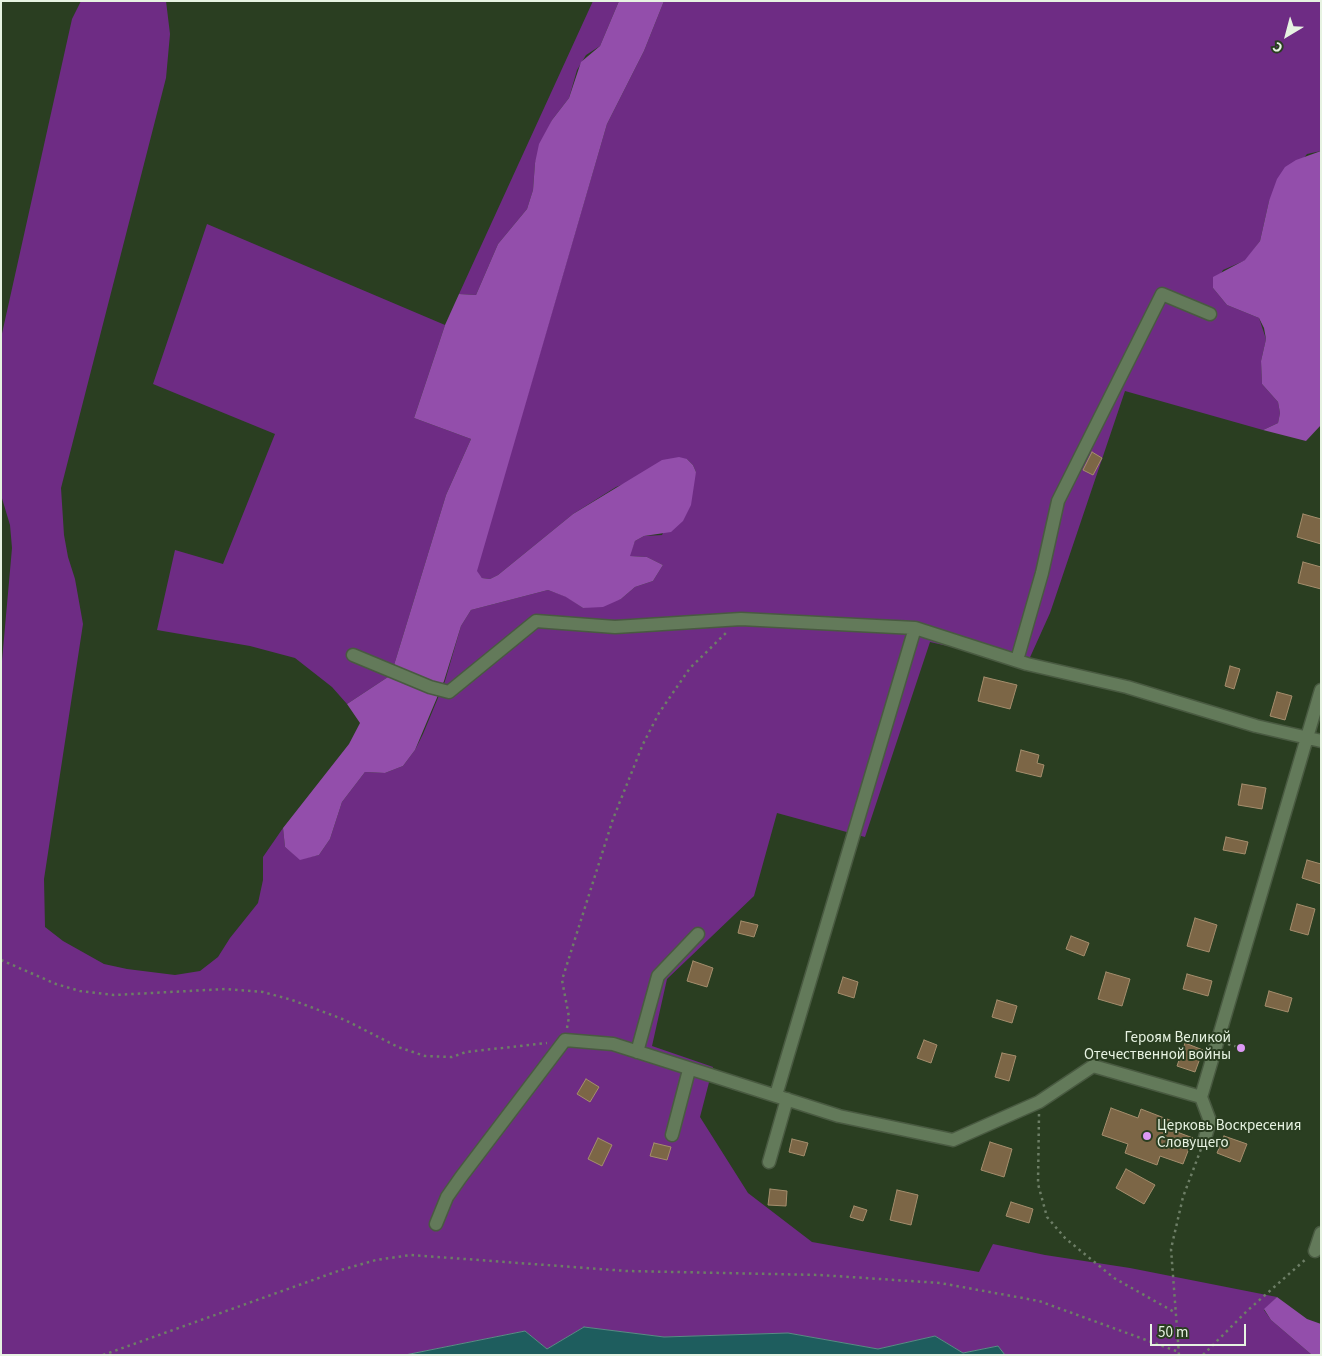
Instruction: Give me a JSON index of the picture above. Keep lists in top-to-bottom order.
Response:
{
  "places": ["Героям Великой Отечественной войны", "Церковь Воскресения Словущего"],
  "scale_bar": "50 m",
  "north": "bottom left"
}
